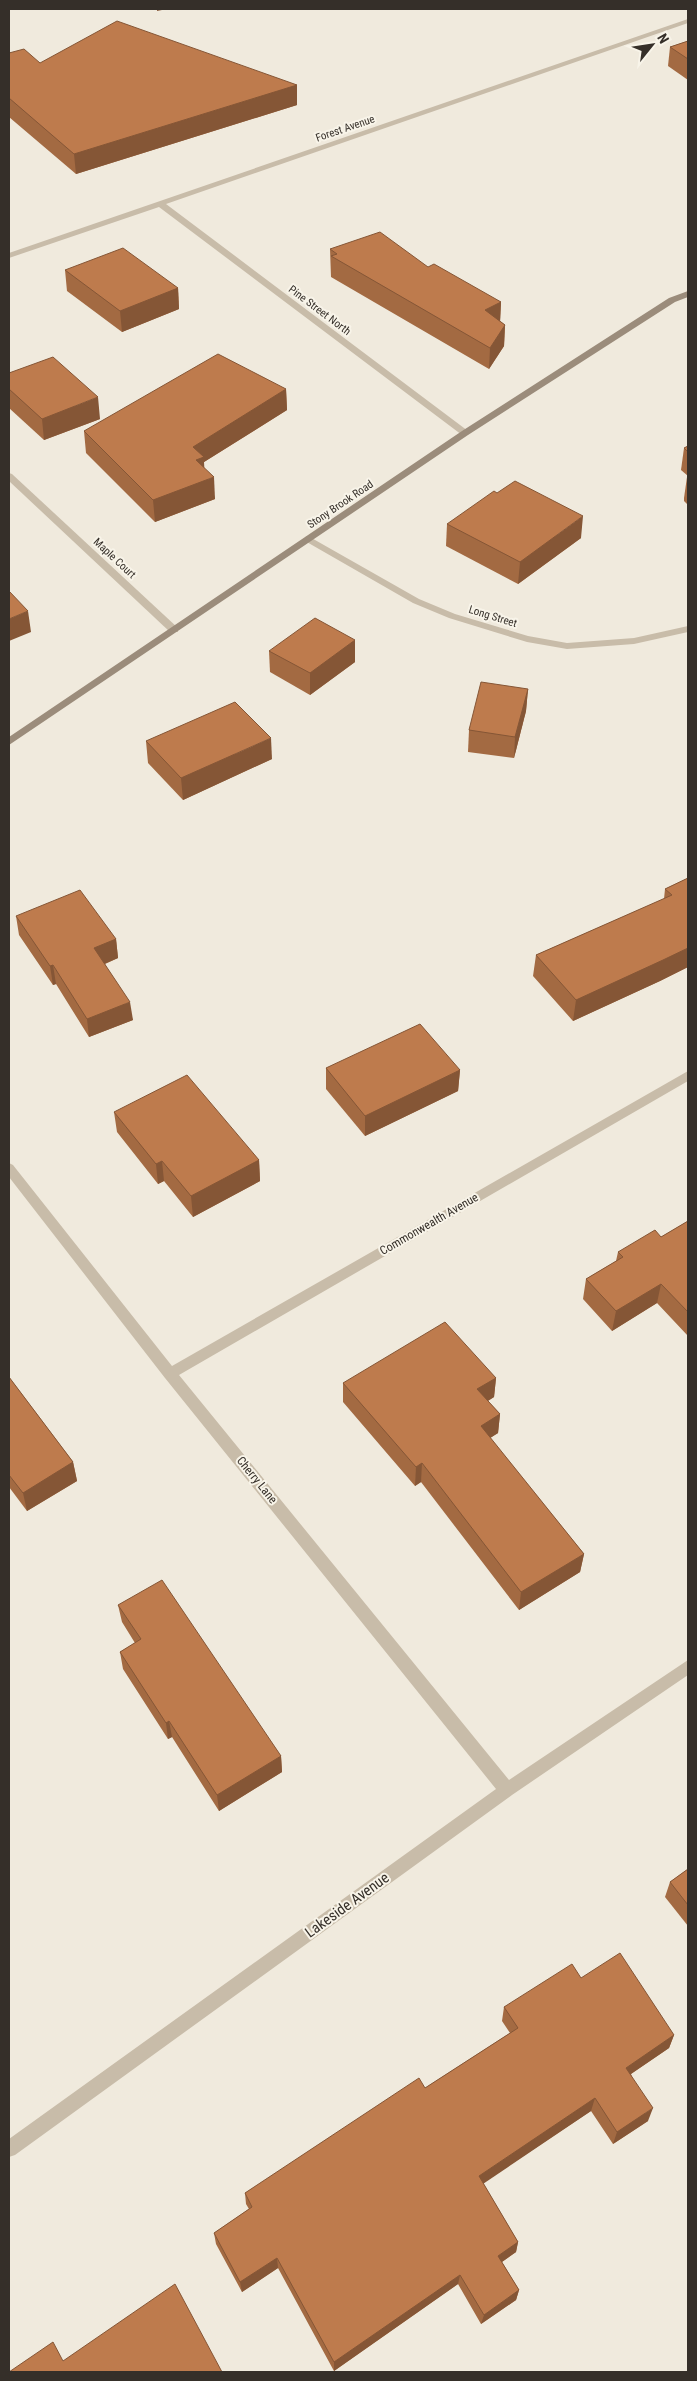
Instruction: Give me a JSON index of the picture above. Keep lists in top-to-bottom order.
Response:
{
  "streets": {
    "main road": ["Stony Brook Road"],
    "street": [
      "Forest Avenue",
      "Pine Street North",
      "Maple Court",
      "Long Street",
      "Commonwealth Avenue",
      "Cherry Lane",
      "Lakeside Avenue"
    ]
  },
  "crossings": [
    ["Forest Avenue", "Pine Street North"],
    ["Pine Street North", "Stony Brook Road"],
    ["Stony Brook Road", "Maple Court"],
    ["Stony Brook Road", "Long Street"],
    ["Commonwealth Avenue", "Cherry Lane"],
    ["Cherry Lane", "Lakeside Avenue"]
  ],
  "north": "top right"
}
